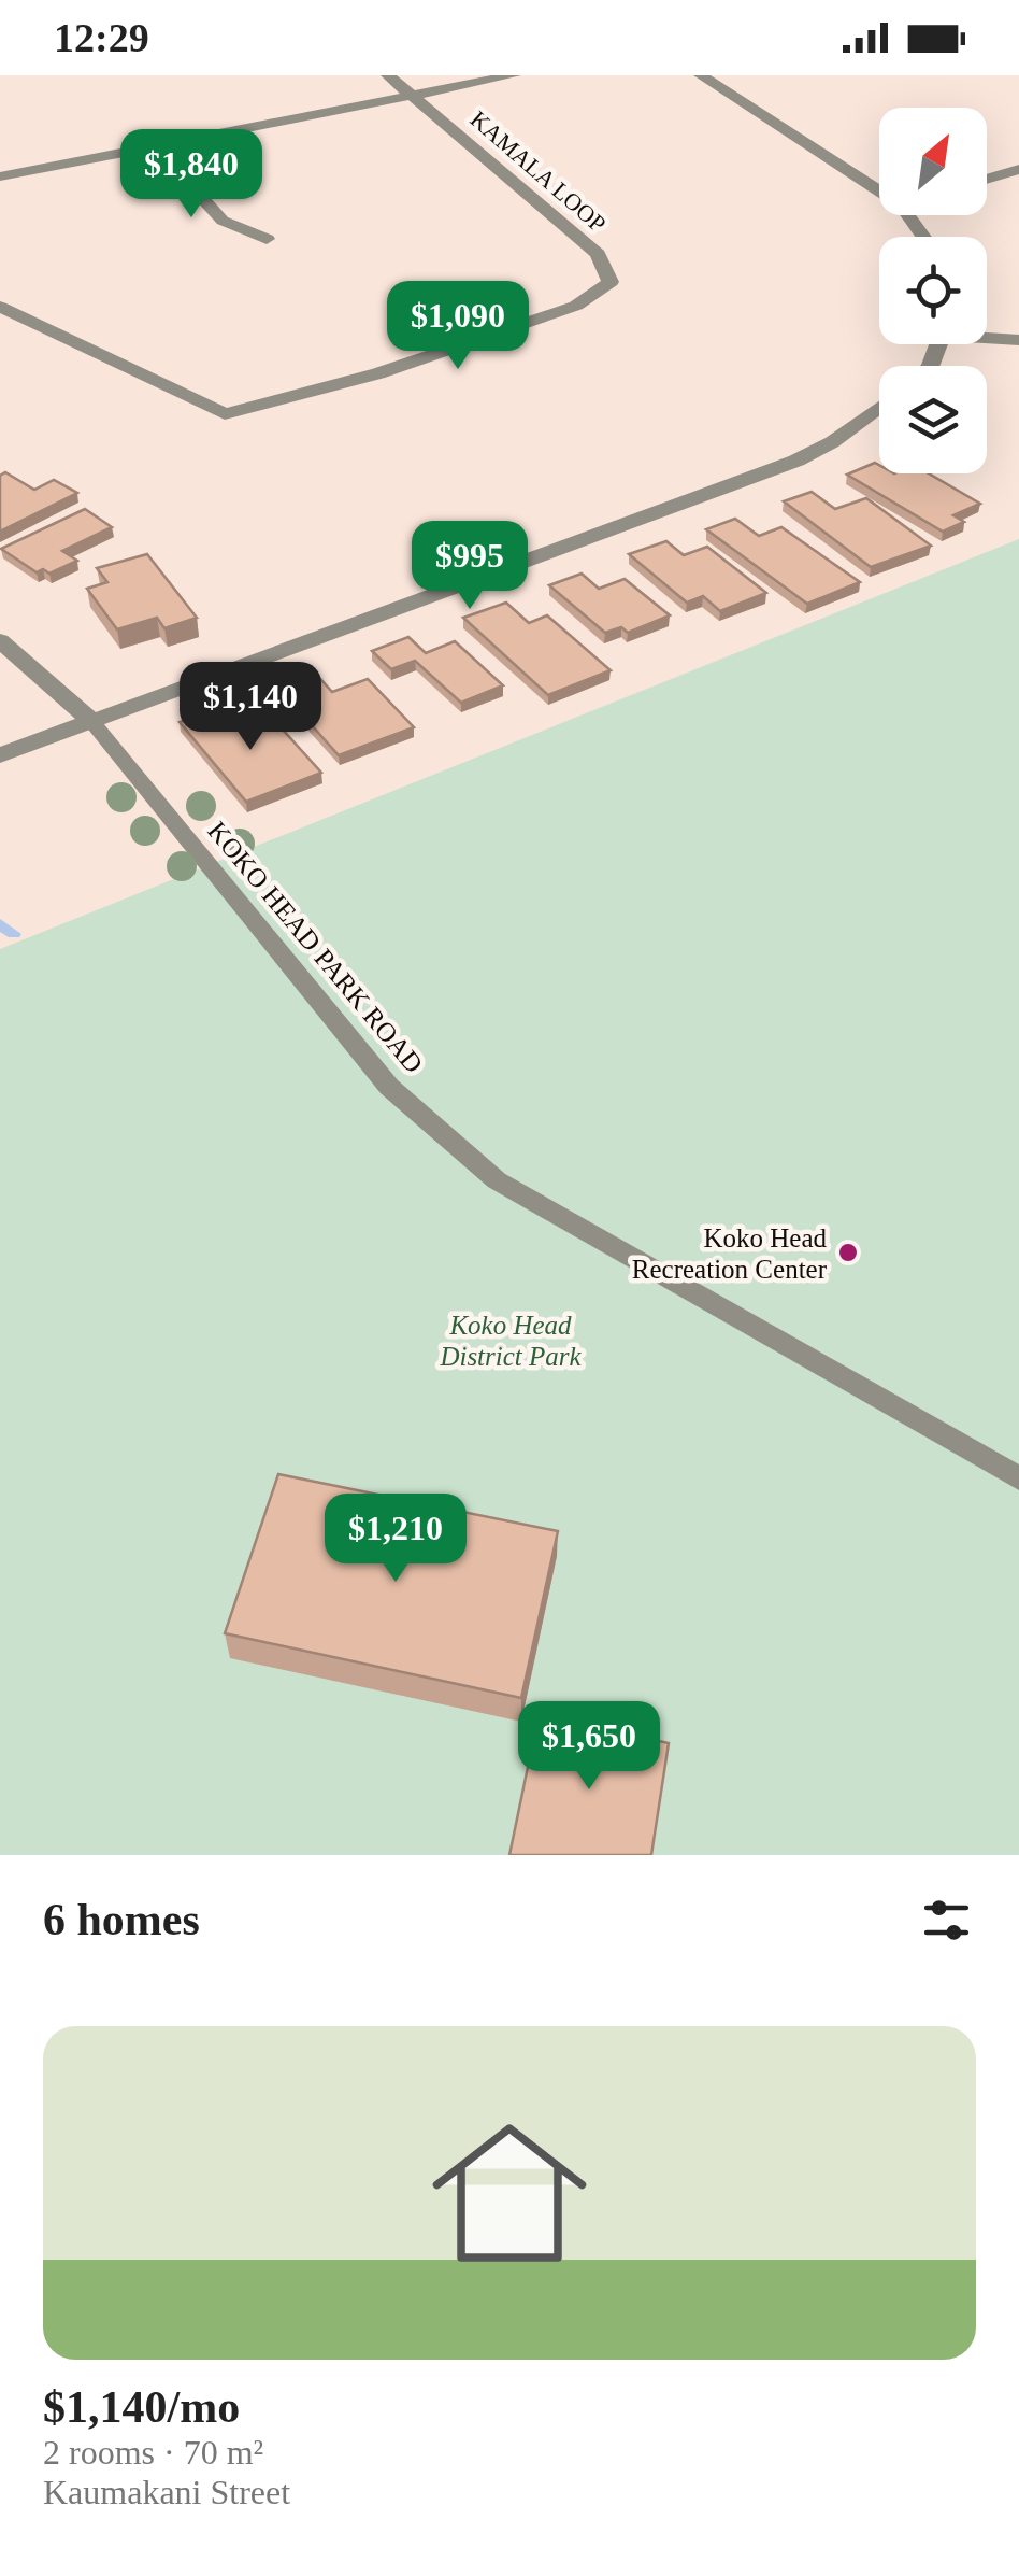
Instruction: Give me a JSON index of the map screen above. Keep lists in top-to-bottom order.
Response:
{
  "streets": {
    "street": ["KAMALA LOOP"],
    "lane": ["KOKO HEAD PARK ROAD"]
  },
  "parks": ["Koko Head District Park"],
  "places": ["Koko Head Recreation Center"],
  "north": "top right",
  "page": {
    "status": "12:29",
    "price": [
      "$1,840",
      "$1,090",
      "$995",
      "$1,140",
      "$1,210",
      "$1,650"
    ],
    "heading": "6 homes",
    "list": [
      {
        "name": "$1,140/mo",
        "note": "2 rooms · 70 m² · Kaumakani Street"
      }
    ]
  }
}
